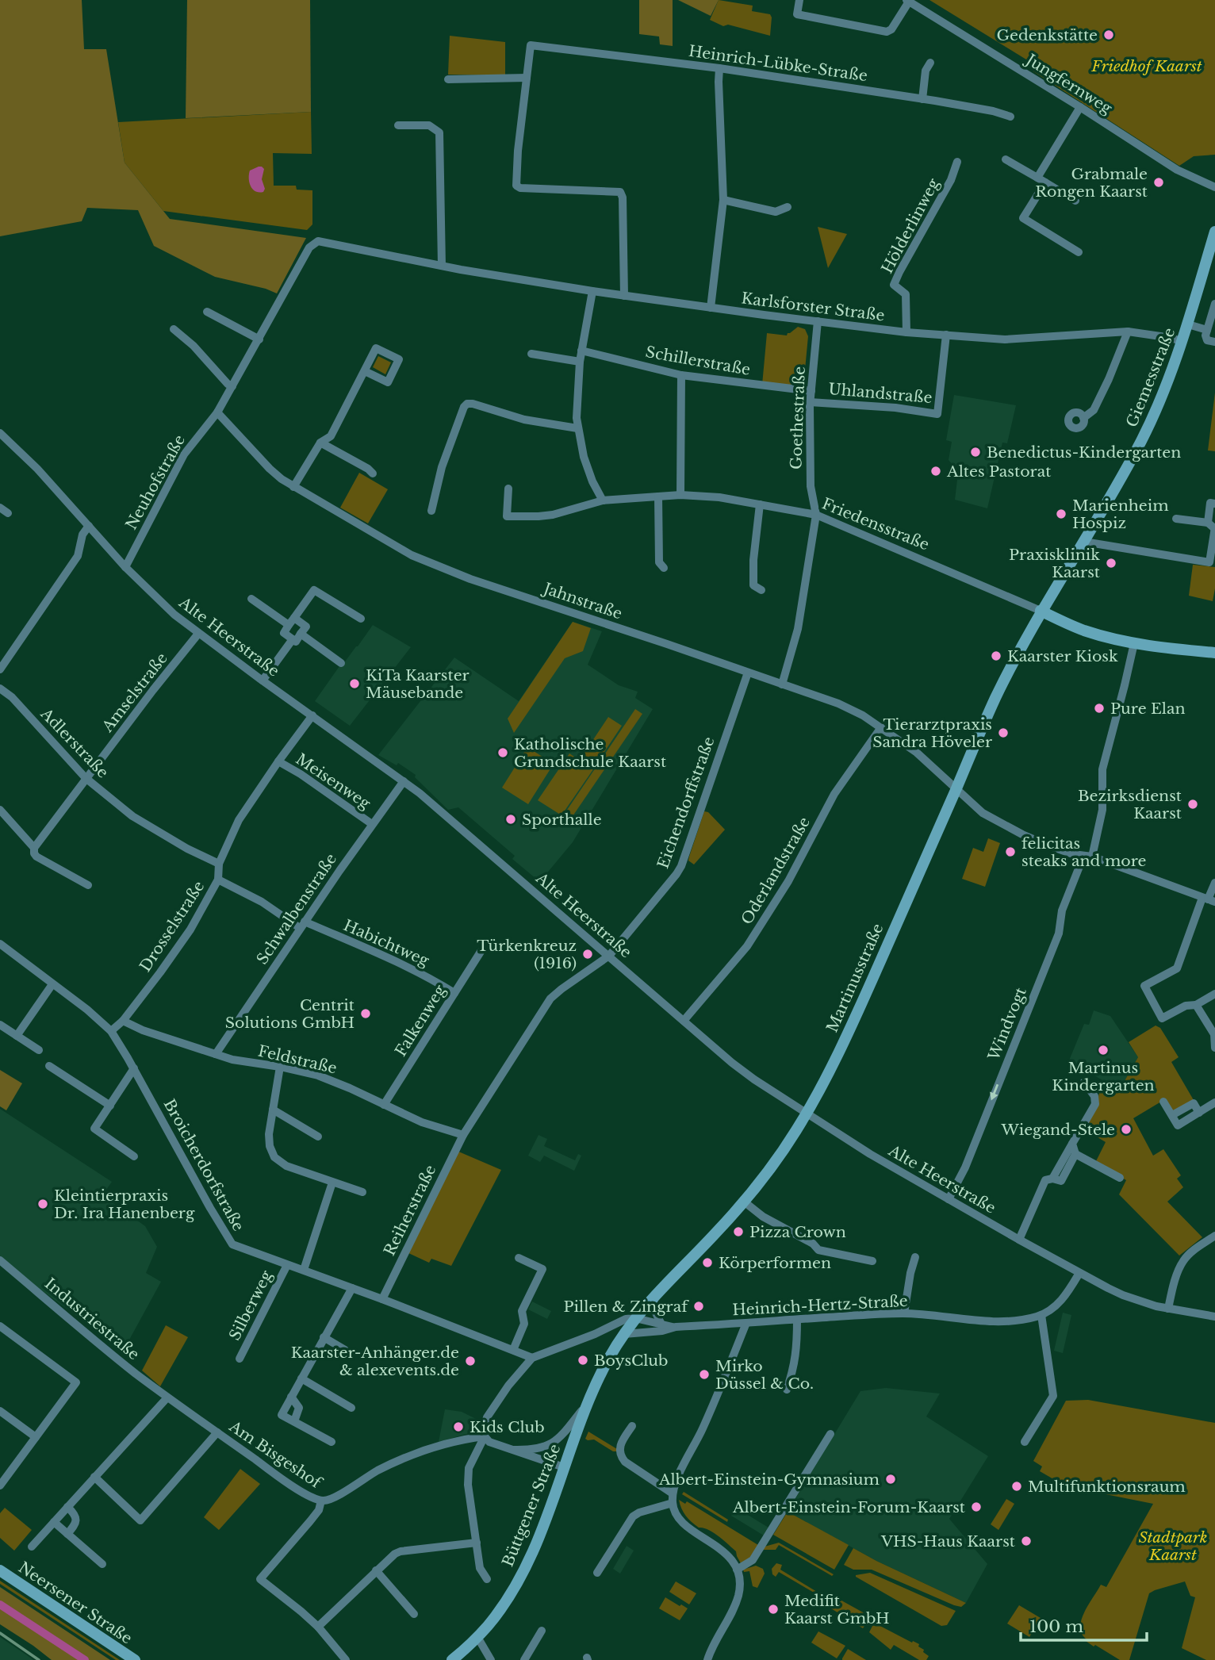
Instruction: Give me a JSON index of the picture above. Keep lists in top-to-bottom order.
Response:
{
  "streets": {
    "main road": [
      "Giemesstraße",
      "Friedensstraße",
      "Martinusstraße",
      "Büttgener Straße",
      "Neersener Straße"
    ],
    "street": [
      "Heinrich-Lübke-Straße",
      "Jungfernweg",
      "Hölderlinweg",
      "Karlsforster Straße",
      "Schillerstraße",
      "Uhlandstraße",
      "Goethestraße",
      "Neuhofstraße",
      "Jahnstraße",
      "Alte Heerstraße",
      "Amselstraße",
      "Adlerstraße",
      "Meisenweg",
      "Eichendorffstraße",
      "Oderlandstraße",
      "Schwalbenstraße",
      "Drosselstraße",
      "Habichtweg",
      "Falkenweg",
      "Windvogt",
      "Feldstraße",
      "Broicherdorfstraße",
      "Reiherstraße",
      "Silberweg",
      "Heinrich-Hertz-Straße",
      "Industriestraße",
      "Am Bisgeshof"
    ]
  },
  "crossings": [
    ["Hölderlinweg", "Karlsforster Straße"],
    ["Karlsforster Straße", "Giemesstraße"],
    ["Karlsforster Straße", "Uhlandstraße"],
    ["Karlsforster Straße", "Goethestraße"],
    ["Karlsforster Straße", "Neuhofstraße"],
    ["Schillerstraße", "Goethestraße"],
    ["Giemesstraße", "Friedensstraße"],
    ["Giemesstraße", "Martinusstraße"],
    ["Uhlandstraße", "Goethestraße"],
    ["Goethestraße", "Friedensstraße"],
    ["Goethestraße", "Jahnstraße"],
    ["Neuhofstraße", "Jahnstraße"],
    ["Neuhofstraße", "Alte Heerstraße"],
    ["Friedensstraße", "Martinusstraße"],
    ["Friedensstraße", "Windvogt"],
    ["Jahnstraße", "Eichendorffstraße"],
    ["Jahnstraße", "Oderlandstraße"],
    ["Jahnstraße", "Martinusstraße"],
    ["Jahnstraße", "Windvogt"],
    ["Alte Heerstraße", "Amselstraße"],
    ["Alte Heerstraße", "Eichendorffstraße"],
    ["Alte Heerstraße", "Oderlandstraße"],
    ["Alte Heerstraße", "Schwalbenstraße"],
    ["Alte Heerstraße", "Drosselstraße"],
    ["Alte Heerstraße", "Martinusstraße"],
    ["Alte Heerstraße", "Windvogt"],
    ["Alte Heerstraße", "Heinrich-Hertz-Straße"],
    ["Amselstraße", "Adlerstraße"],
    ["Adlerstraße", "Drosselstraße"],
    ["Meisenweg", "Schwalbenstraße"],
    ["Meisenweg", "Drosselstraße"],
    ["Eichendorffstraße", "Feldstraße"],
    ["Eichendorffstraße", "Reiherstraße"],
    ["Schwalbenstraße", "Habichtweg"],
    ["Schwalbenstraße", "Feldstraße"],
    ["Drosselstraße", "Feldstraße"],
    ["Drosselstraße", "Broicherdorfstraße"],
    ["Habichtweg", "Falkenweg"],
    ["Martinusstraße", "Heinrich-Hertz-Straße"],
    ["Martinusstraße", "Büttgener Straße"],
    ["Falkenweg", "Feldstraße"],
    ["Feldstraße", "Reiherstraße"],
    ["Broicherdorfstraße", "Reiherstraße"],
    ["Broicherdorfstraße", "Silberweg"],
    ["Broicherdorfstraße", "Büttgener Straße"],
    ["Heinrich-Hertz-Straße", "Büttgener Straße"],
    ["Industriestraße", "Am Bisgeshof"],
    ["Am Bisgeshof", "Büttgener Straße"]
  ],
  "one_way": ["Windvogt"],
  "parks": ["Friedhof Kaarst", "Stadtpark Kaarst"],
  "places": [
    "Gedenkstätte",
    "Grabmale Rongen Kaarst",
    "Benedictus-Kindergarten",
    "Altes Pastorat",
    "Marienheim Hospiz",
    "Praxisklinik Kaarst",
    "Kaarster Kiosk",
    "KiTa Kaarster Mäusebande",
    "Pure Elan",
    "Tierarztpraxis Sandra Höveler",
    "Katholische Grundschule Kaarst",
    "Bezirksdienst Kaarst",
    "Sporthalle",
    "felicitas steaks and more",
    "Türkenkreuz (1916)",
    "Centrit Solutions GmbH",
    "Martinus Kindergarten",
    "Wiegand-Stele",
    "Kleintierpraxis Dr. Ira Hanenberg",
    "Pizza Crown",
    "Körperformen",
    "Pillen & Zingraf",
    "BoysClub",
    "Kaarster-Anhänger.de & alexevents.de",
    "Mirko Düssel & Co.",
    "Kids Club",
    "Albert-Einstein-Gymnasium",
    "Multifunktionsraum",
    "Albert-Einstein-Forum-Kaarst",
    "VHS-Haus Kaarst",
    "Medifit Kaarst GmbH"
  ],
  "scale_bar": "100 m"
}
